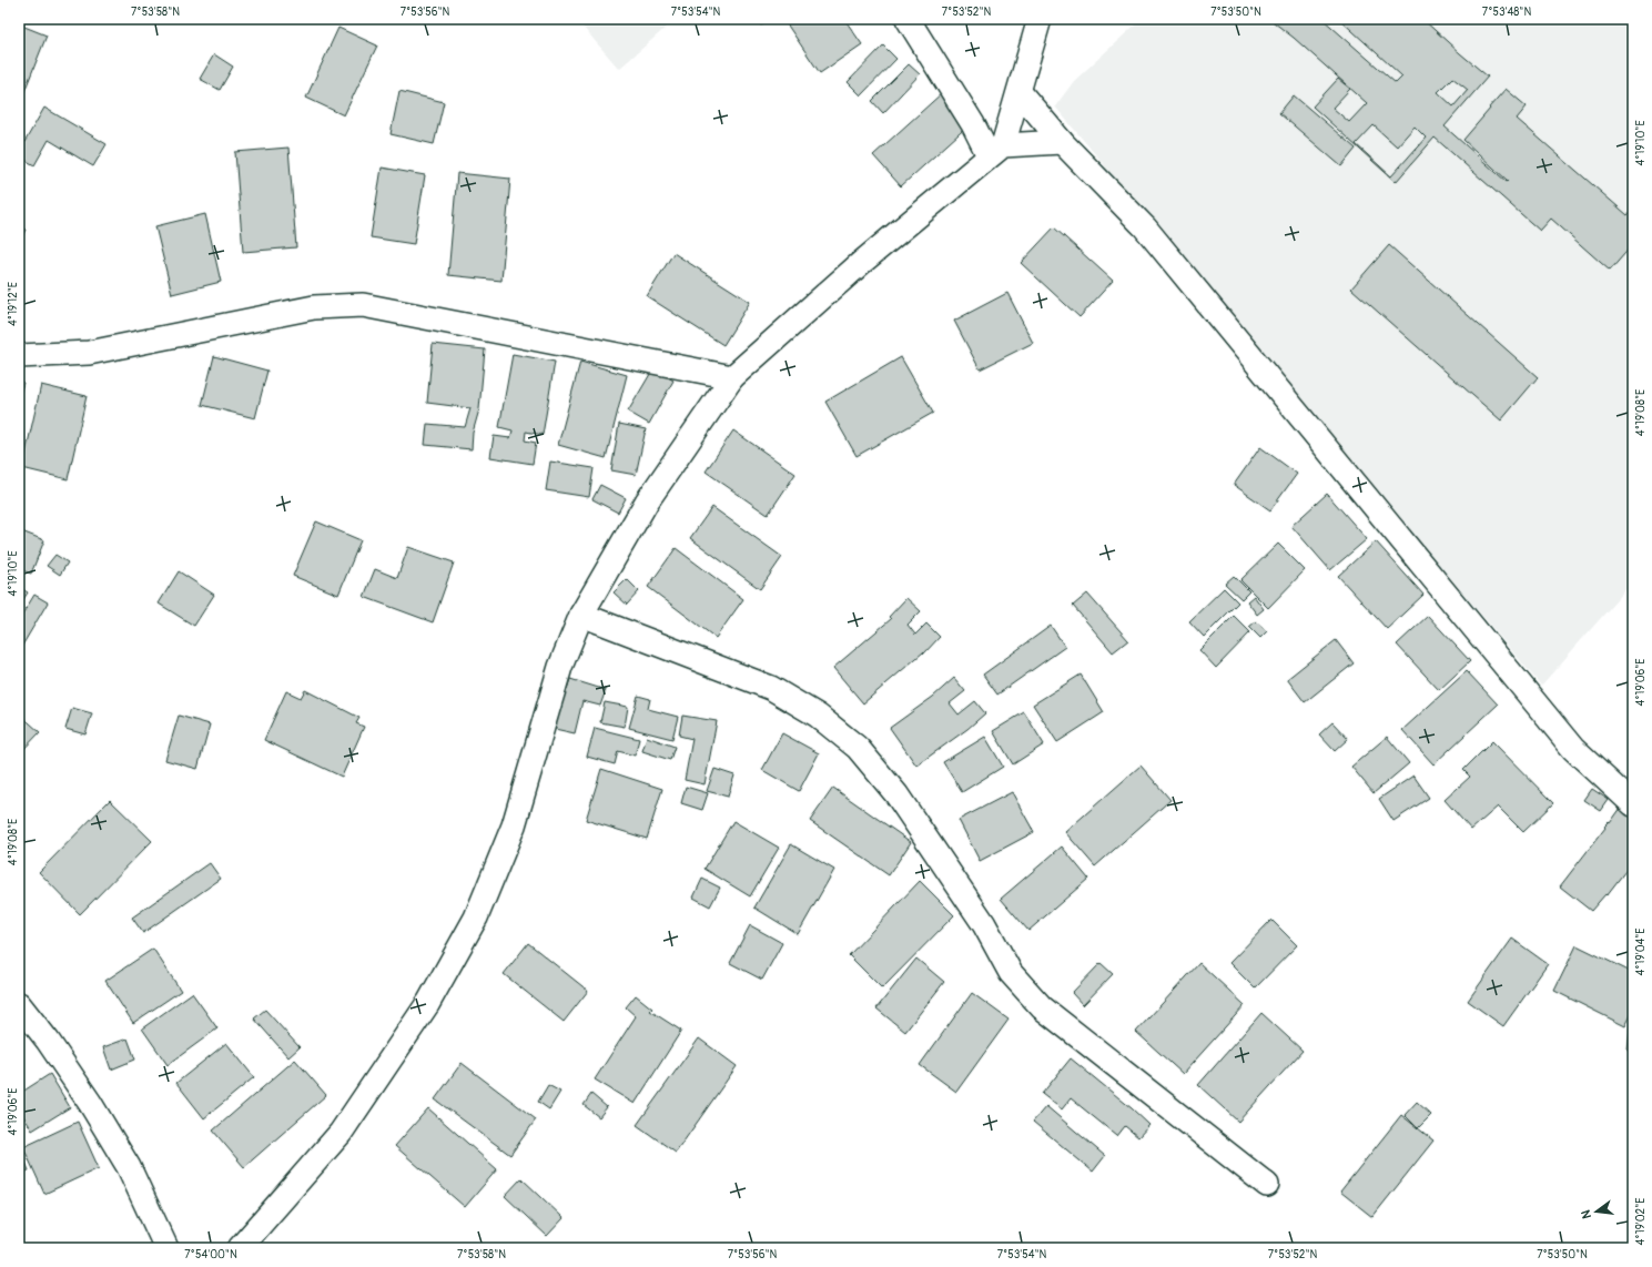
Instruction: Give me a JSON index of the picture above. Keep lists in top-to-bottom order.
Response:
{
  "north": "left",
  "coordinates": [
    "7°53'58\"N",
    "7°53'56\"N",
    "7°53'54\"N",
    "7°53'52\"N",
    "7°53'50\"N",
    "7°53'48\"N",
    "4°19'10\"E",
    "4°19'12\"E",
    "4°19'08\"E",
    "4°19'06\"E",
    "4°19'04\"E",
    "4°19'02\"E",
    "7°54'00\"N"
  ]
}
